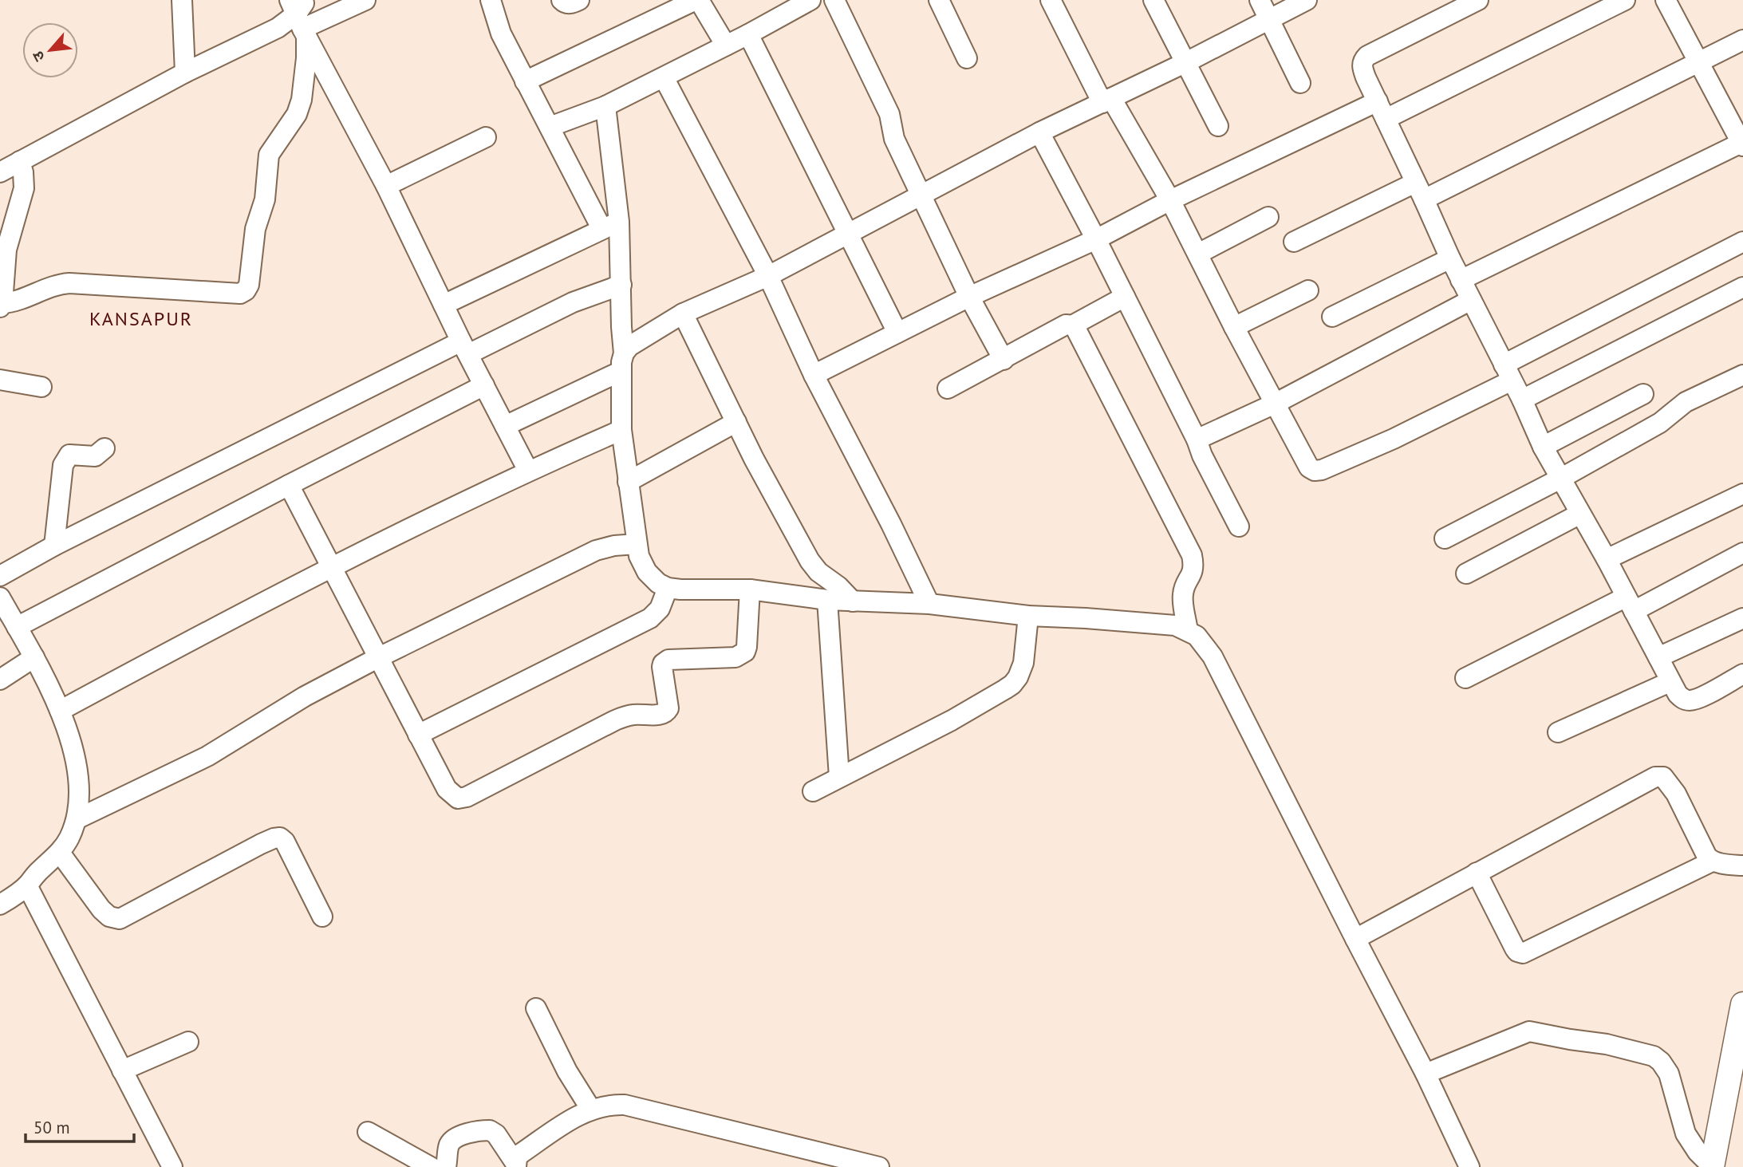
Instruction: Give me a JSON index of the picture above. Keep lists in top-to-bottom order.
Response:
{
  "districts": ["KANSAPUR"],
  "scale_bar": "50 m",
  "north": "bottom left"
}
